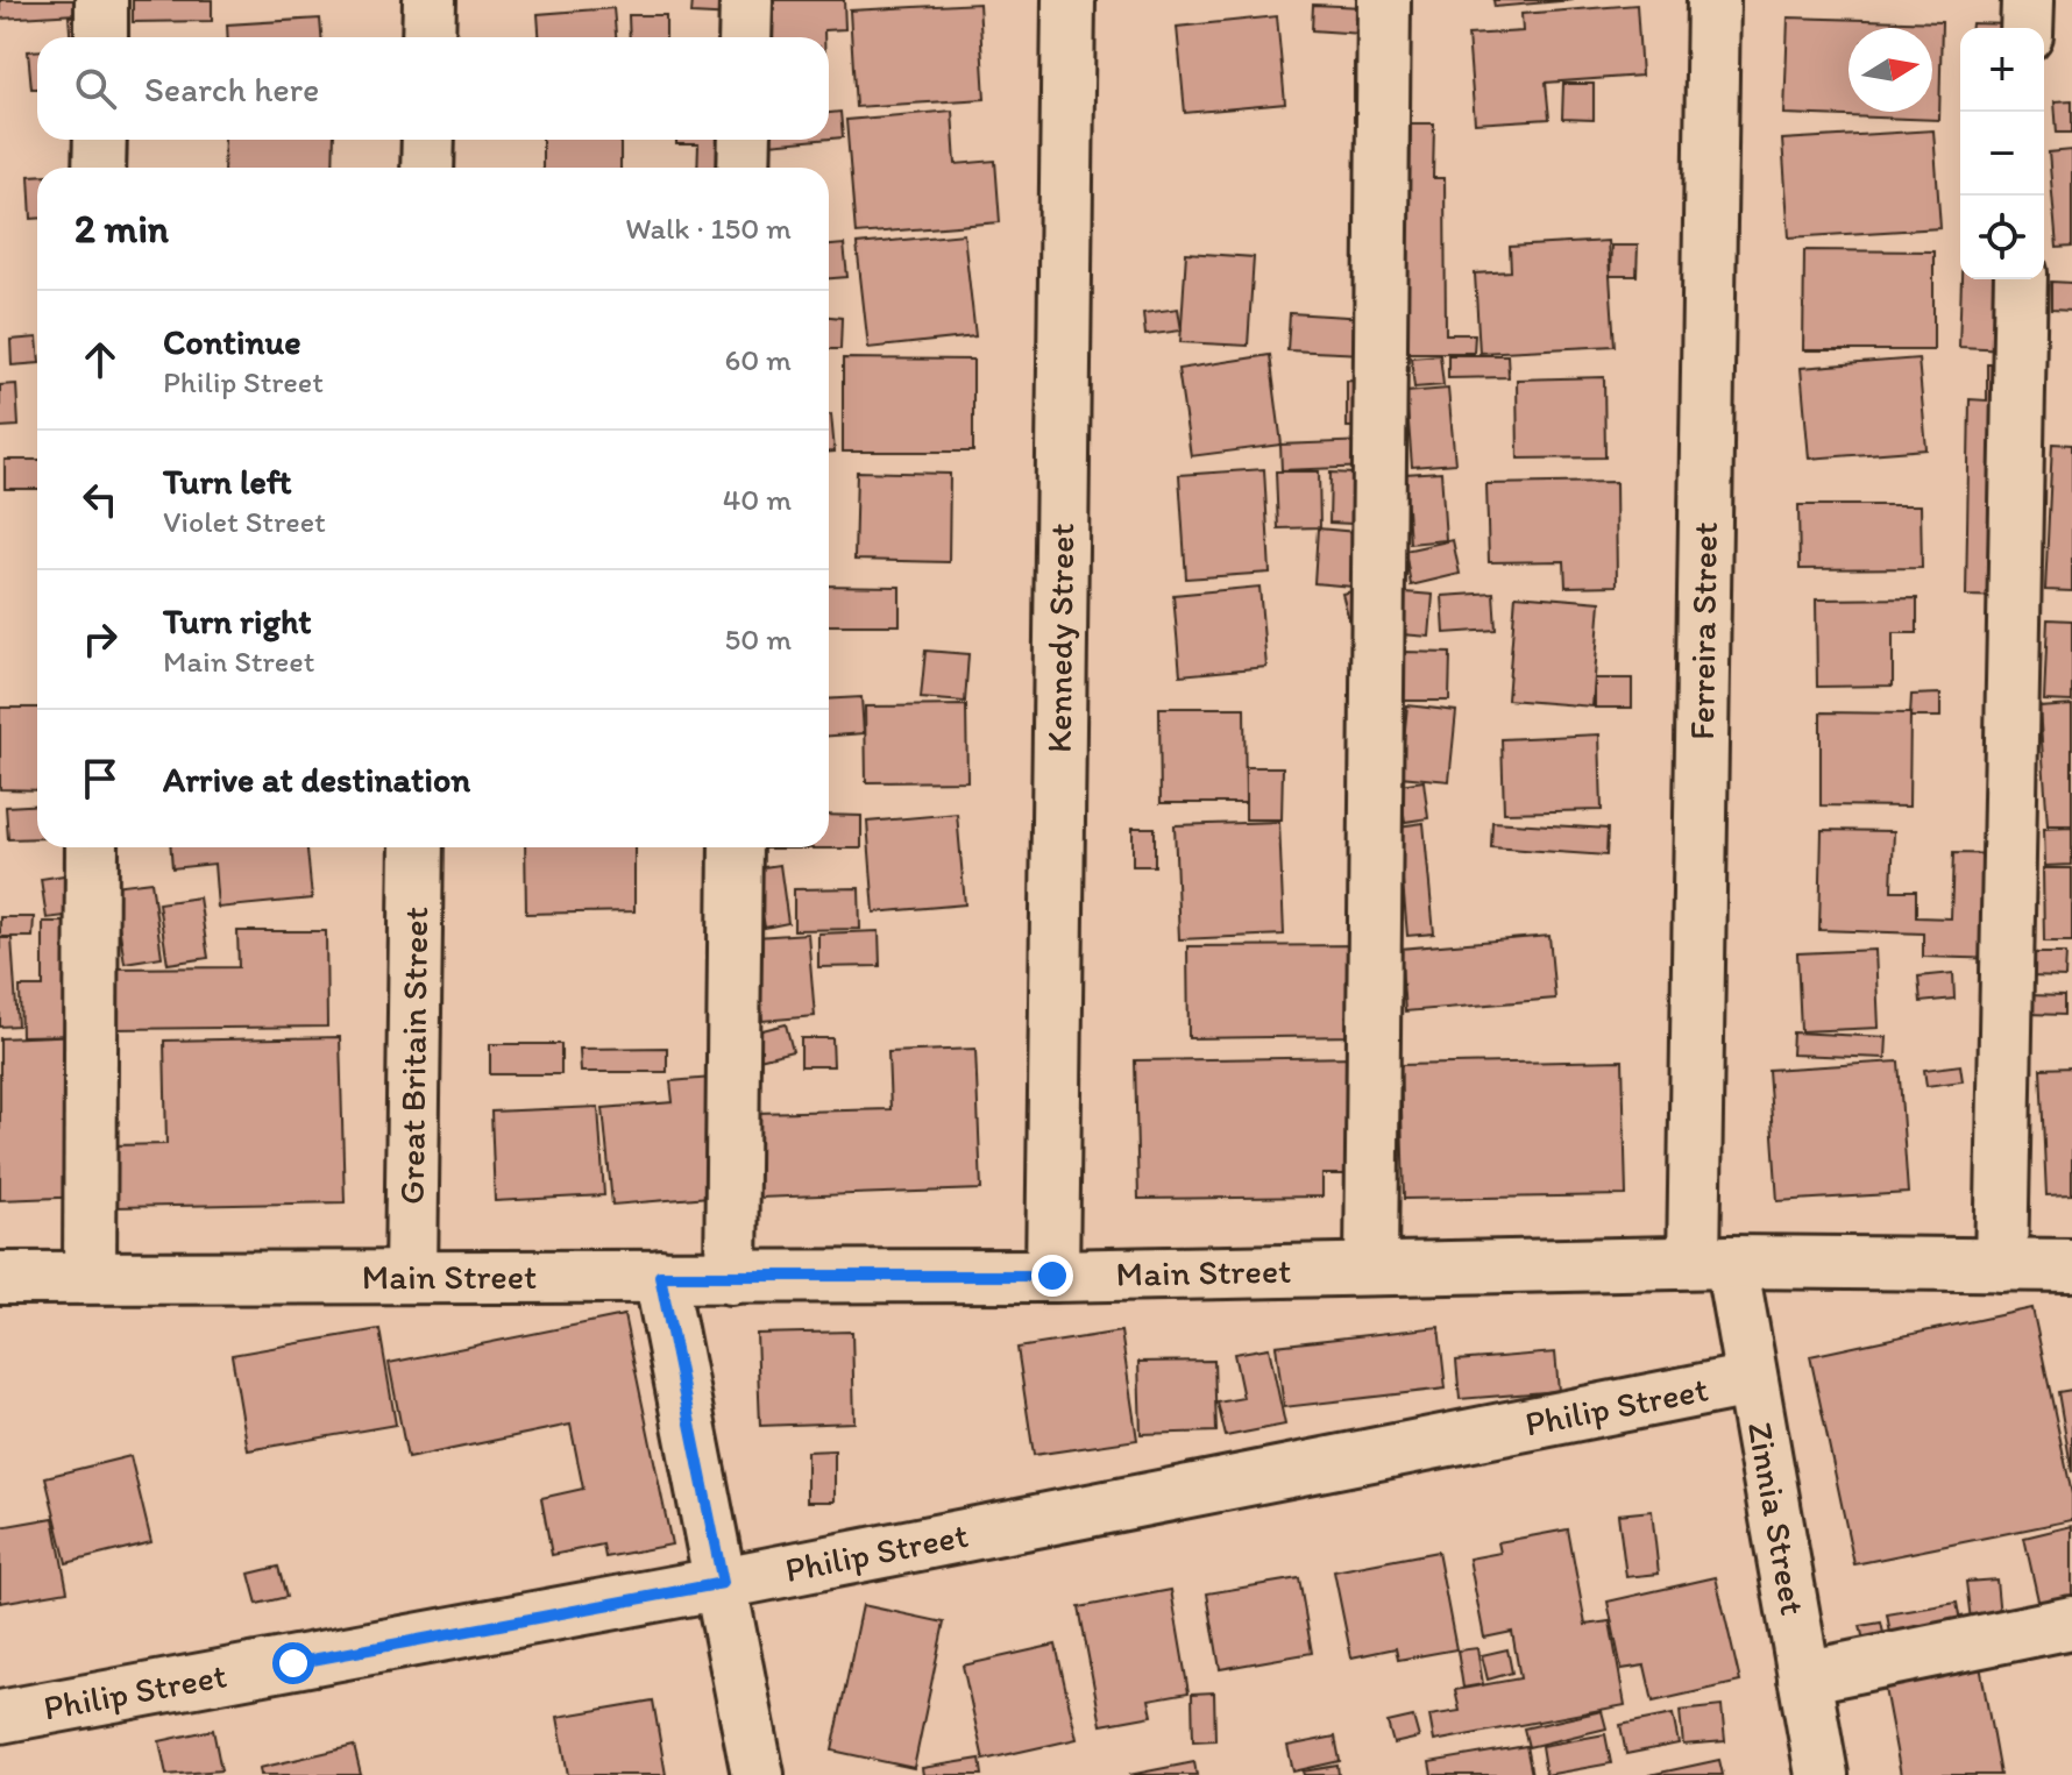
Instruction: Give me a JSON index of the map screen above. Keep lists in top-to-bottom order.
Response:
{
  "streets": {
    "street": [
      "Ferreira Street",
      "Kennedy Street",
      "Great Britain Street",
      "Main Street",
      "Philip Street",
      "Zinnia Street"
    ]
  },
  "crossings": [
    ["Ferreira Street", "Main Street"],
    ["Ferreira Street", "Zinnia Street"],
    ["Kennedy Street", "Main Street"],
    ["Great Britain Street", "Main Street"],
    ["Main Street", "Zinnia Street"],
    ["Philip Street", "Zinnia Street"]
  ],
  "north": "right",
  "page": {
    "map_buttons": ["+", "−"],
    "search": "Search here",
    "heading": ["2 min", "Walk · 150 m"],
    "list": [
      ["Continue", "Philip Street", "60 m"],
      ["Turn left", "Violet Street", "40 m"],
      ["Turn right", "Main Street", "50 m"],
      "Arrive at destination"
    ]
  }
}
